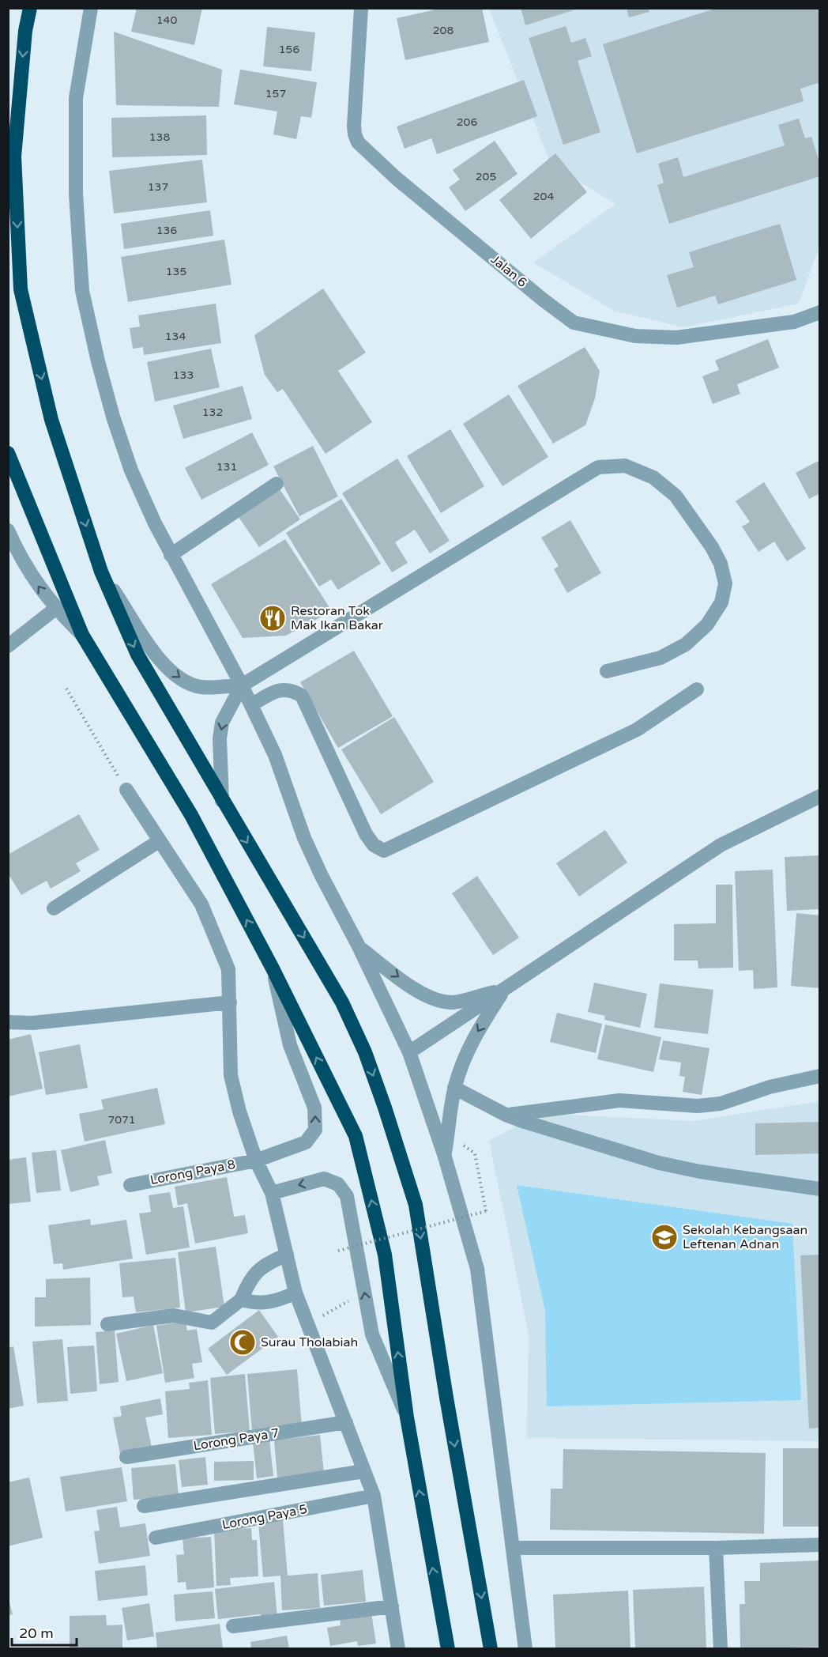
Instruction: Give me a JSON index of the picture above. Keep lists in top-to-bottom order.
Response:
{
  "streets": {
    "street": [
      "Jalan 6",
      "Lorong Paya 8",
      "Lorong Paya 7",
      "Lorong Paya 5"
    ]
  },
  "places": {
    "restaurant": ["Restoran Tok Mak Ikan Bakar"],
    "school or university": ["Sekolah Kebangsaan Leftenan Adnan"],
    "mosque": ["Surau Tholabiah"]
  },
  "house_numbers": [
    "140",
    "208",
    "156",
    "157",
    "206",
    "138",
    "205",
    "137",
    "204",
    "136",
    "135",
    "134",
    "133",
    "132",
    "131",
    "7071"
  ],
  "scale_bar": "20 m"
}
